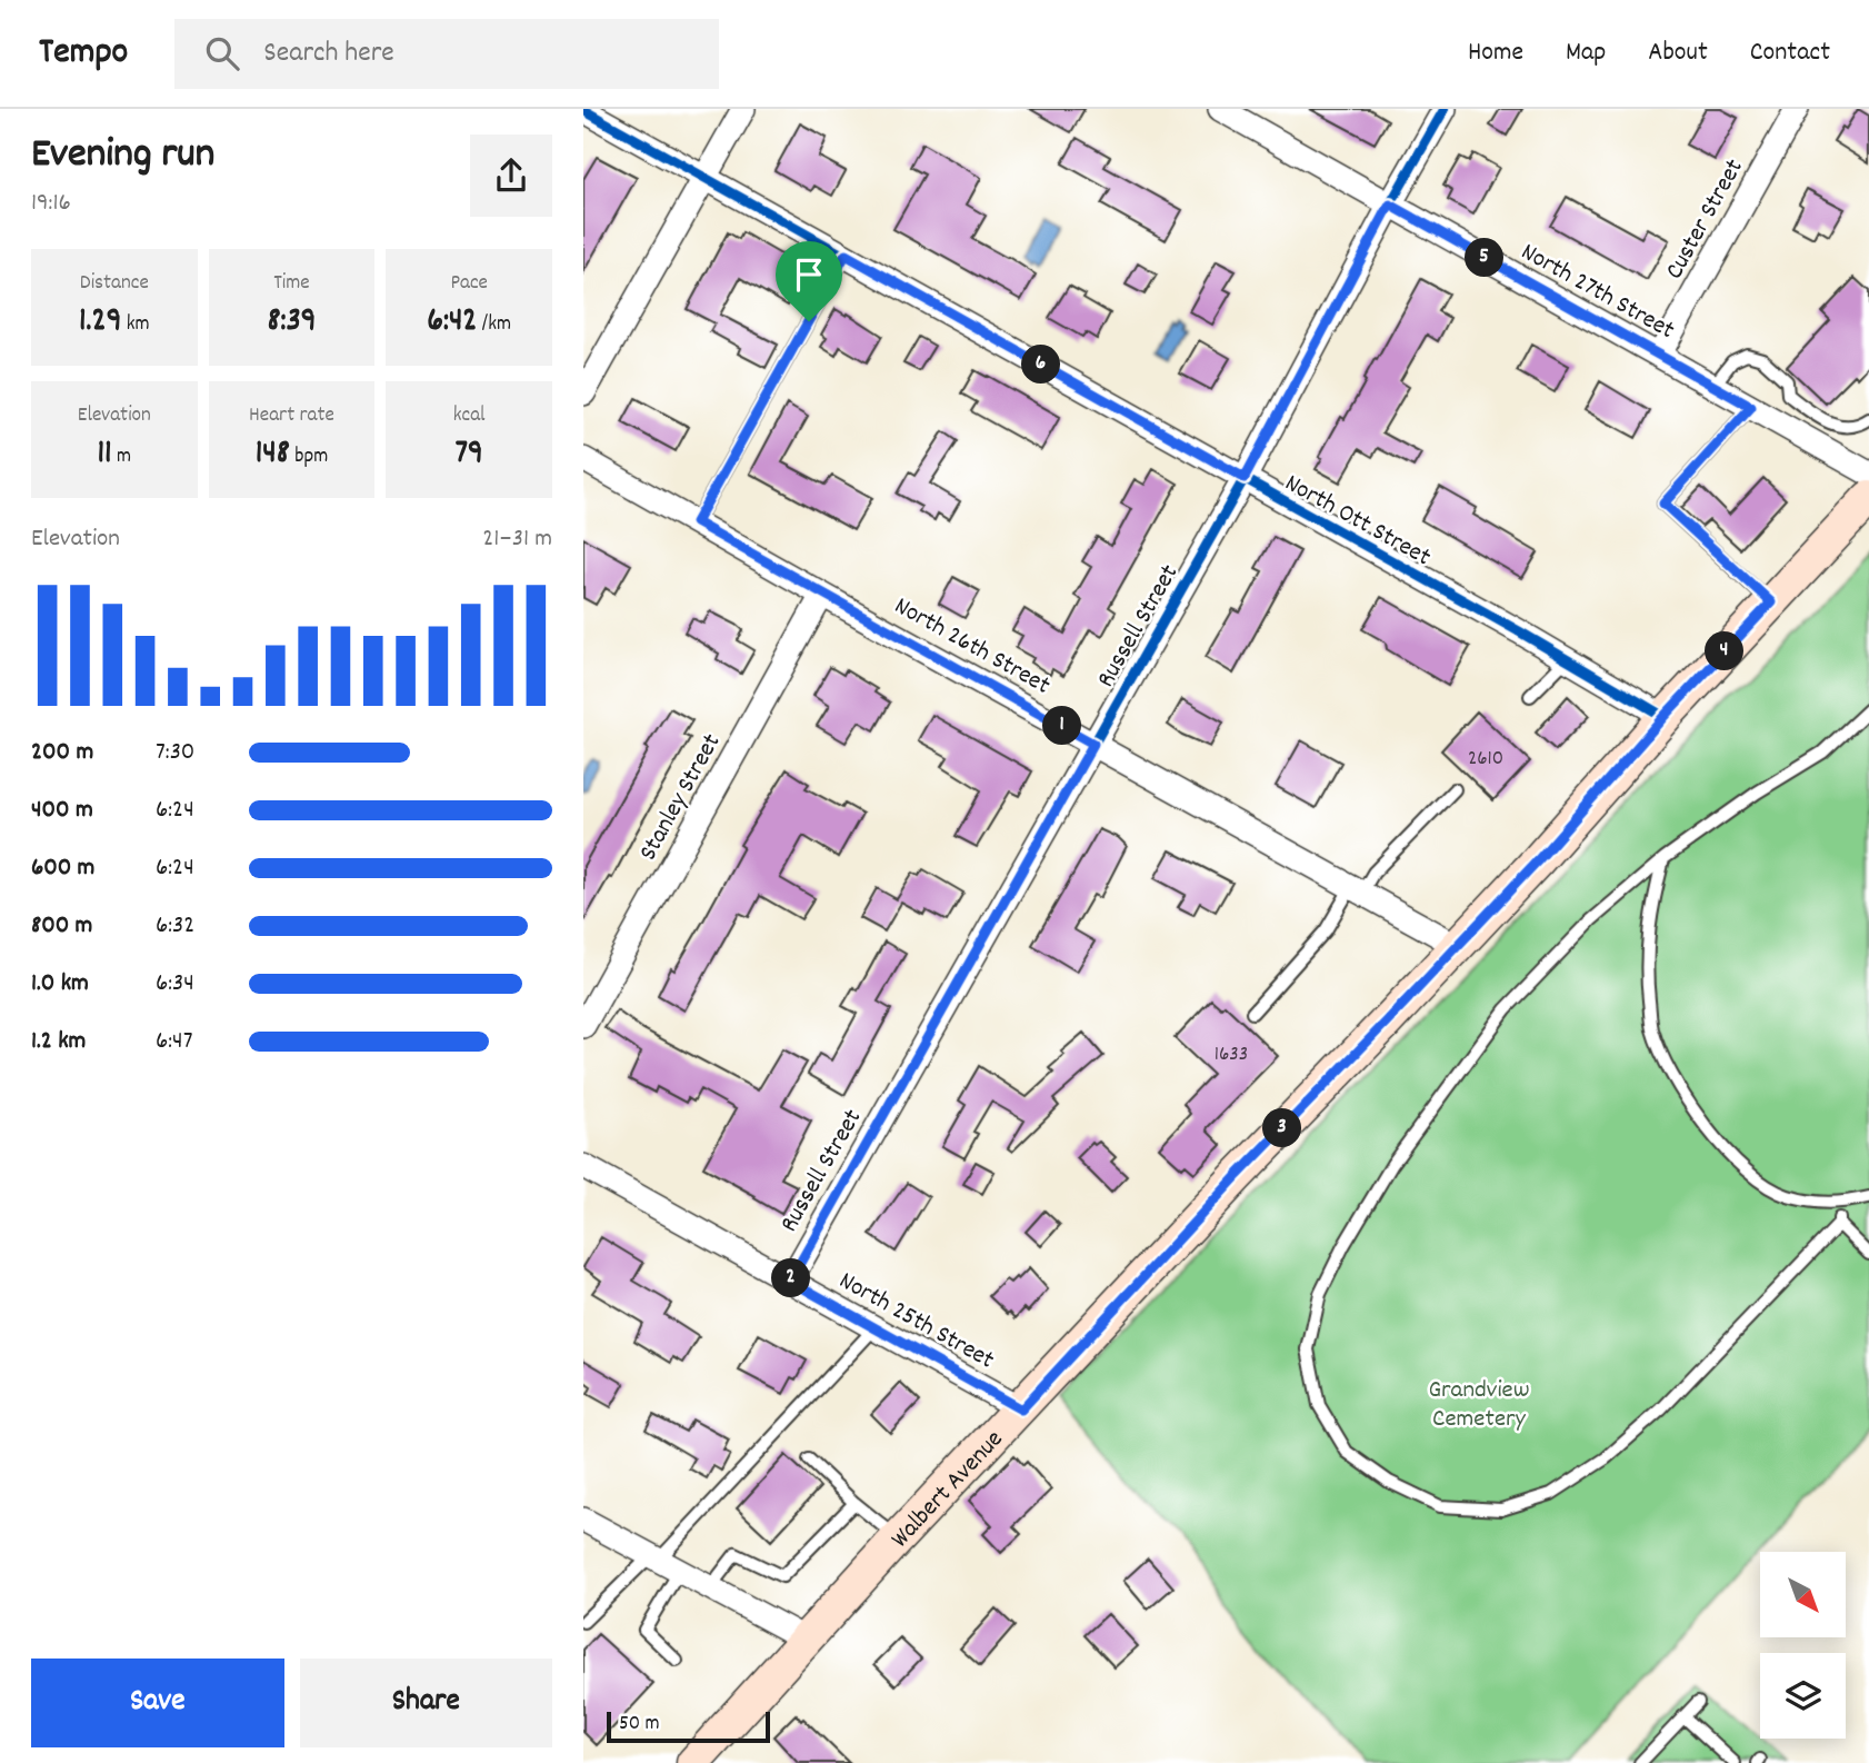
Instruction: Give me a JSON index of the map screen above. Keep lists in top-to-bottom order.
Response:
{
  "streets": {
    "main road": ["Walbert Avenue"],
    "street": [
      "Custer Street",
      "North 27th Street",
      "North Ott Street",
      "Russell Street",
      "North 26th Street",
      "Stanley Street",
      "North 25th Street"
    ]
  },
  "crossings": [
    ["Custer Street", "North 27th Street"],
    ["North 27th Street", "Russell Street"],
    ["North Ott Street", "Russell Street"],
    ["North Ott Street", "Walbert Avenue"],
    ["Russell Street", "North 26th Street"],
    ["Russell Street", "North 25th Street"],
    ["North 26th Street", "Stanley Street"],
    ["North 26th Street", "Walbert Avenue"],
    ["North 25th Street", "Walbert Avenue"]
  ],
  "parks": ["Grandview Cemetery"],
  "house_numbers": ["2610", "1633"],
  "scale_bar": "50 m",
  "north": "bottom right",
  "page": {
    "header": "Tempo",
    "search": "Search here",
    "nav": [
      "Home",
      "Map",
      "About",
      "Contact"
    ],
    "heading": ["Evening run", "19:16"],
    "pins": [
      "5",
      "6",
      "4",
      "1",
      "3",
      "2"
    ],
    "stats": [
      ["Distance", "1.29 km"],
      ["Time", "8:39"],
      ["Pace", "6:42 /km"],
      ["Elevation", "11 m"],
      ["Heart rate", "148 bpm"],
      ["kcal", "79"]
    ],
    "chart": ["Elevation", "21–31 m"],
    "list": [
      {
        "name": "200 m",
        "note": "7:30"
      },
      {
        "name": "400 m",
        "note": "6:24"
      },
      {
        "name": "600 m",
        "note": "6:24"
      },
      {
        "name": "800 m",
        "note": "6:32"
      },
      {
        "name": "1.0 km",
        "note": "6:34"
      },
      {
        "name": "1.2 km",
        "note": "6:47"
      }
    ],
    "buttons": ["Save", "Share"],
    "scale": "50 m"
  }
}
